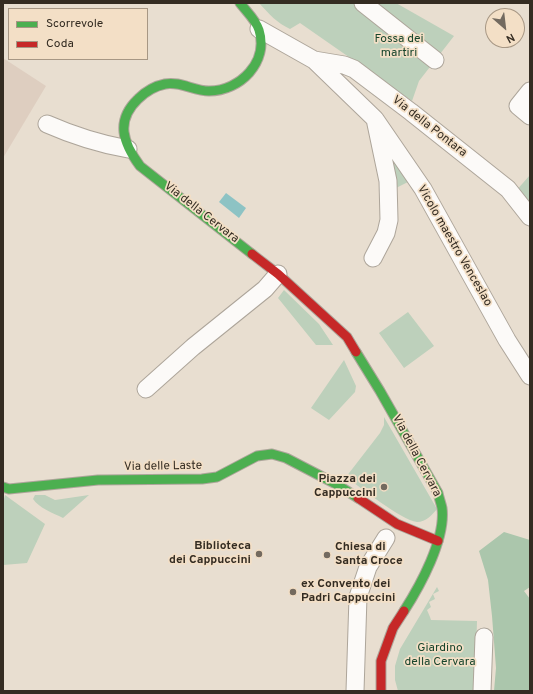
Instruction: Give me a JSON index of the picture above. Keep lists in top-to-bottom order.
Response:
{
  "streets": {
    "street": [
      "Via della Pontara",
      "Via della Cervara",
      "Vicolo maestro Venceslao",
      "Via delle Laste"
    ]
  },
  "crossings": [
    ["Via della Pontara", "Vicolo maestro Venceslao"],
    ["Via della Cervara", "Via delle Laste"]
  ],
  "parks": ["Fossa dei martiri", "Giardino della Cervara"],
  "places": [
    "Piazza dei Cappuccini",
    "Biblioteca dei Cappuccini",
    "Chiesa di Santa Croce",
    "ex Convento dei Padri Cappuccini"
  ],
  "legend": ["Scorrevole", "Coda"],
  "north": "bottom right"
}
